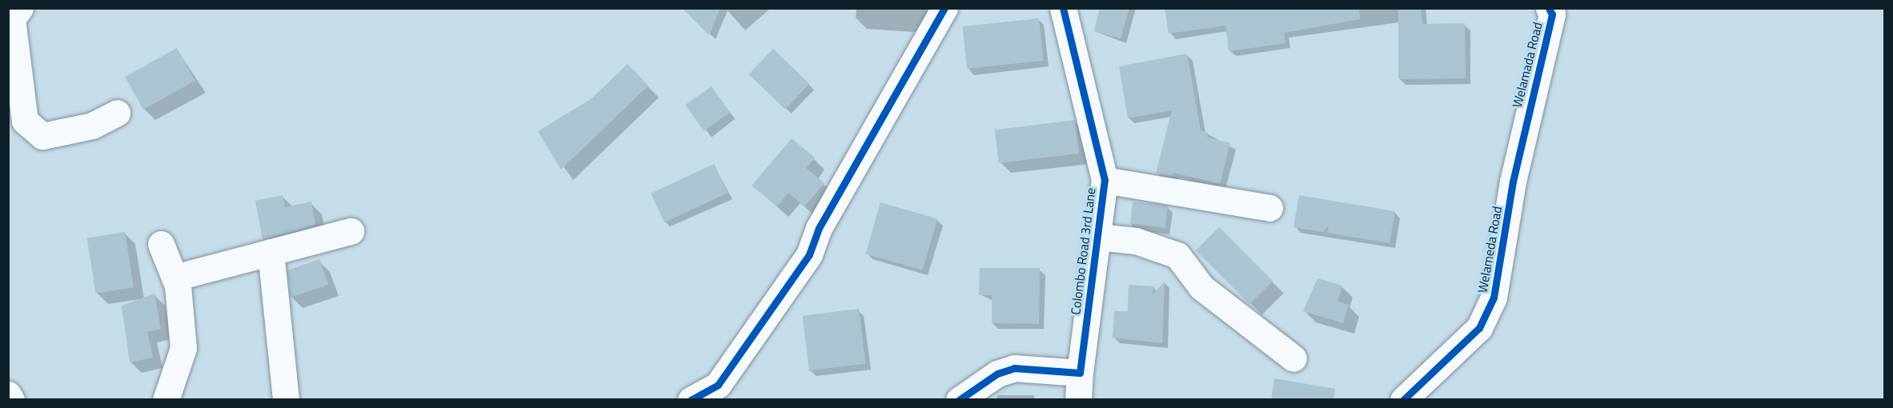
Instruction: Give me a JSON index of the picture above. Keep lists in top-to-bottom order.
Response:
{
  "streets": {
    "street": ["Welamada Road", "Welameda Road", "Colombo Road 3rd Lane"]
  },
  "crossings": [
    ["Welamada Road", "Welameda Road"]
  ]
}
